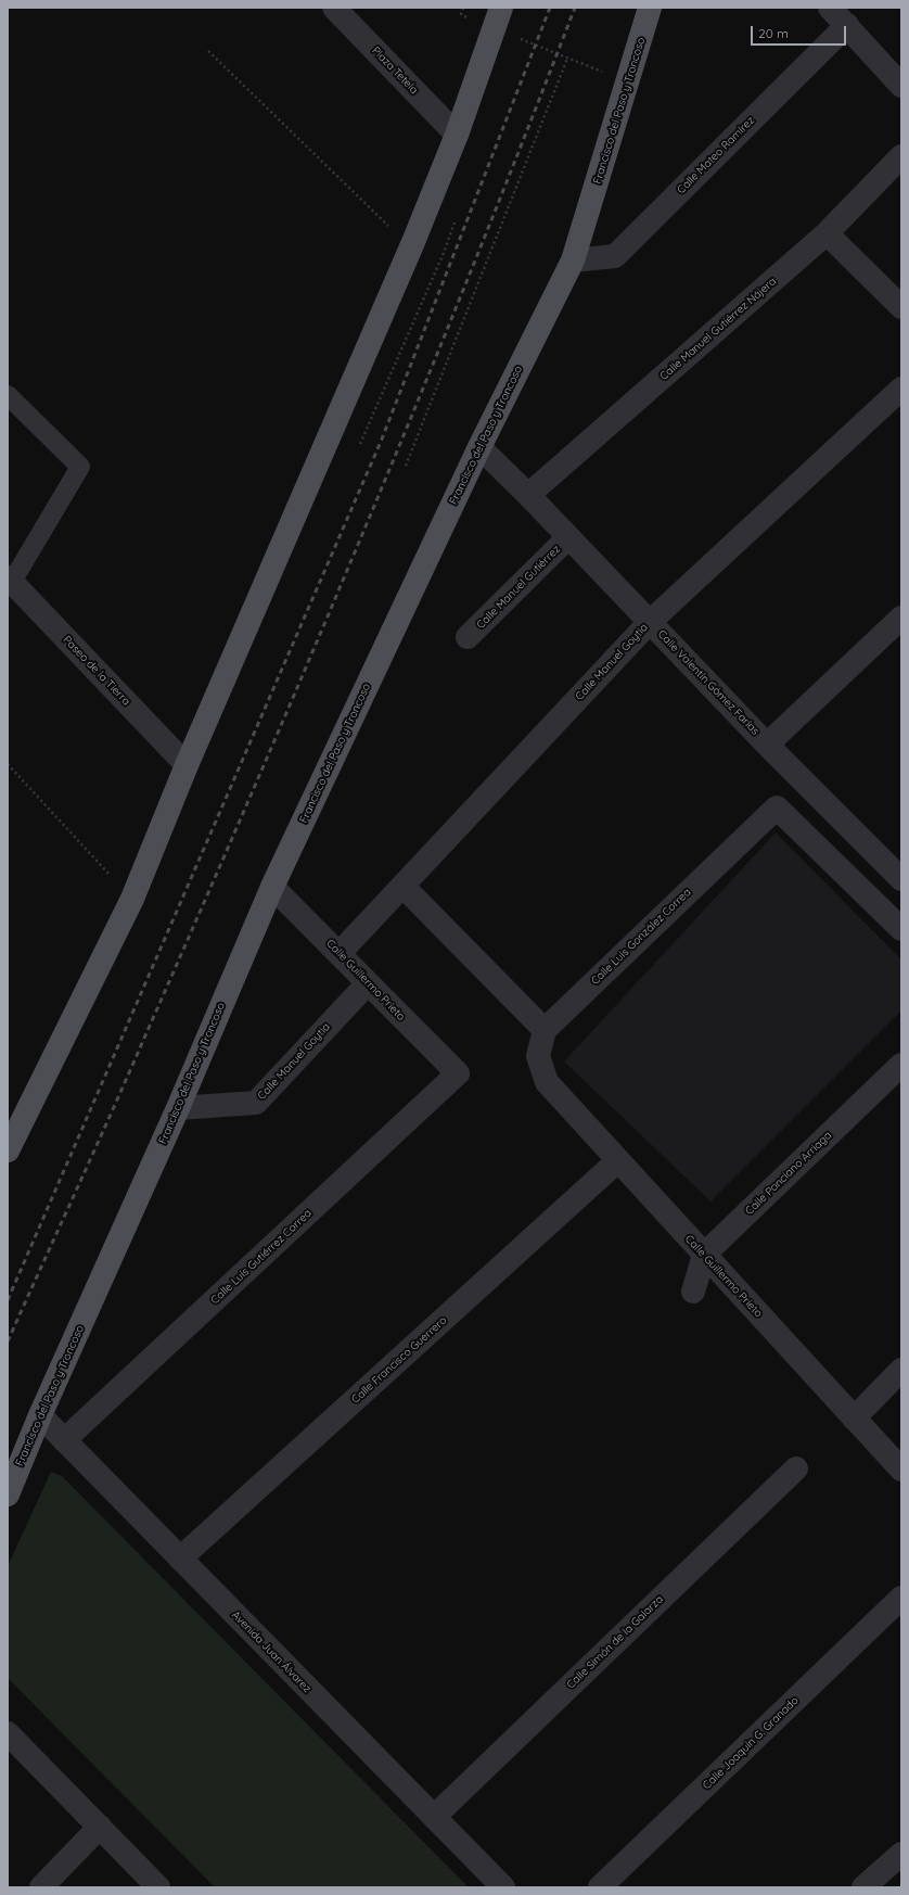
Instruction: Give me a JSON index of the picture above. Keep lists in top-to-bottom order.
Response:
{
  "streets": {
    "main road": ["Francisco del Paso y Troncoso"],
    "street": [
      "Plaza Tetela",
      "Calle Mateo Ramírez",
      "Calle Manuel Gutiérrez Nájera",
      "Calle Manuel Gutiérrez",
      "Calle Manuel Goytia",
      "Paseo de la Tierra",
      "Calle Valentín Gómez Farías",
      "Calle Luis González Correa",
      "Calle Guillermo Prieto",
      "Calle Ponciano Arriaga",
      "Calle Luis Gutiérrez Correa",
      "Calle Francisco Guerrero",
      "Calle Simón de la Galarza",
      "Avenida Juan Álvarez",
      "Calle Joaquín G. Granado"
    ]
  },
  "crossings": [
    ["Francisco del Paso y Troncoso", "Calle Mateo Ramírez"],
    ["Francisco del Paso y Troncoso", "Calle Manuel Goytia"],
    ["Francisco del Paso y Troncoso", "Calle Valentín Gómez Farías"],
    ["Francisco del Paso y Troncoso", "Calle Guillermo Prieto"],
    ["Francisco del Paso y Troncoso", "Avenida Juan Álvarez"],
    ["Calle Manuel Gutiérrez Nájera", "Calle Valentín Gómez Farías"],
    ["Calle Manuel Gutiérrez", "Calle Valentín Gómez Farías"],
    ["Calle Manuel Goytia", "Calle Valentín Gómez Farías"],
    ["Calle Manuel Goytia", "Calle Guillermo Prieto"],
    ["Calle Luis González Correa", "Calle Guillermo Prieto"],
    ["Calle Guillermo Prieto", "Calle Ponciano Arriaga"],
    ["Calle Guillermo Prieto", "Calle Luis Gutiérrez Correa"],
    ["Calle Guillermo Prieto", "Calle Francisco Guerrero"],
    ["Calle Luis Gutiérrez Correa", "Avenida Juan Álvarez"],
    ["Calle Francisco Guerrero", "Avenida Juan Álvarez"],
    ["Calle Simón de la Galarza", "Avenida Juan Álvarez"]
  ],
  "scale_bar": "20 m"
}
